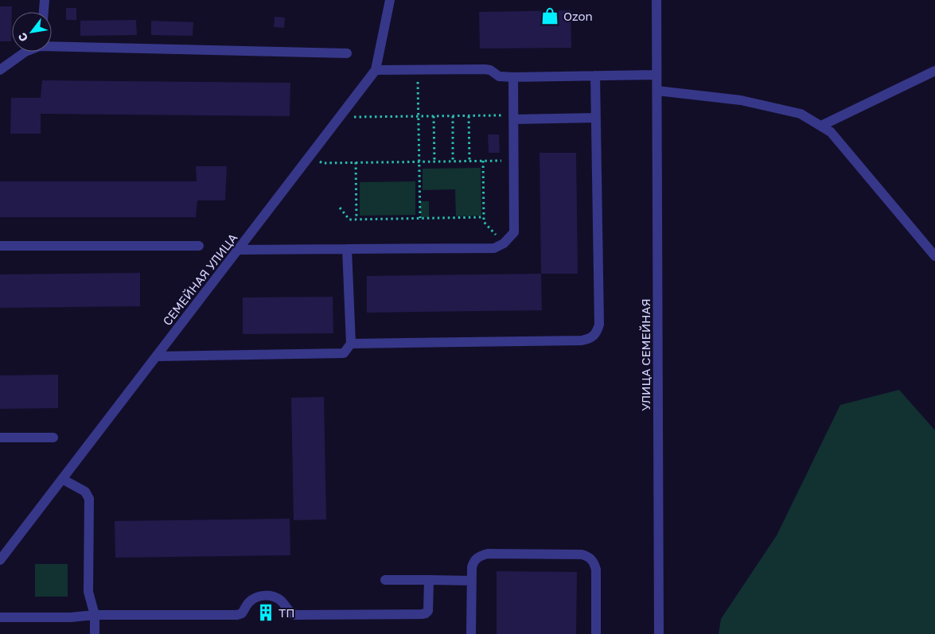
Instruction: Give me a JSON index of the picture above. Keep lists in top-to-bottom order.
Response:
{
  "streets": {
    "street": ["СЕМЕЙНАЯ УЛИЦА", "УЛИЦА СЕМЕЙНАЯ"]
  },
  "places": {
    "shop": ["Ozon"],
    "building": ["ТП"]
  },
  "north": "bottom left"
}
